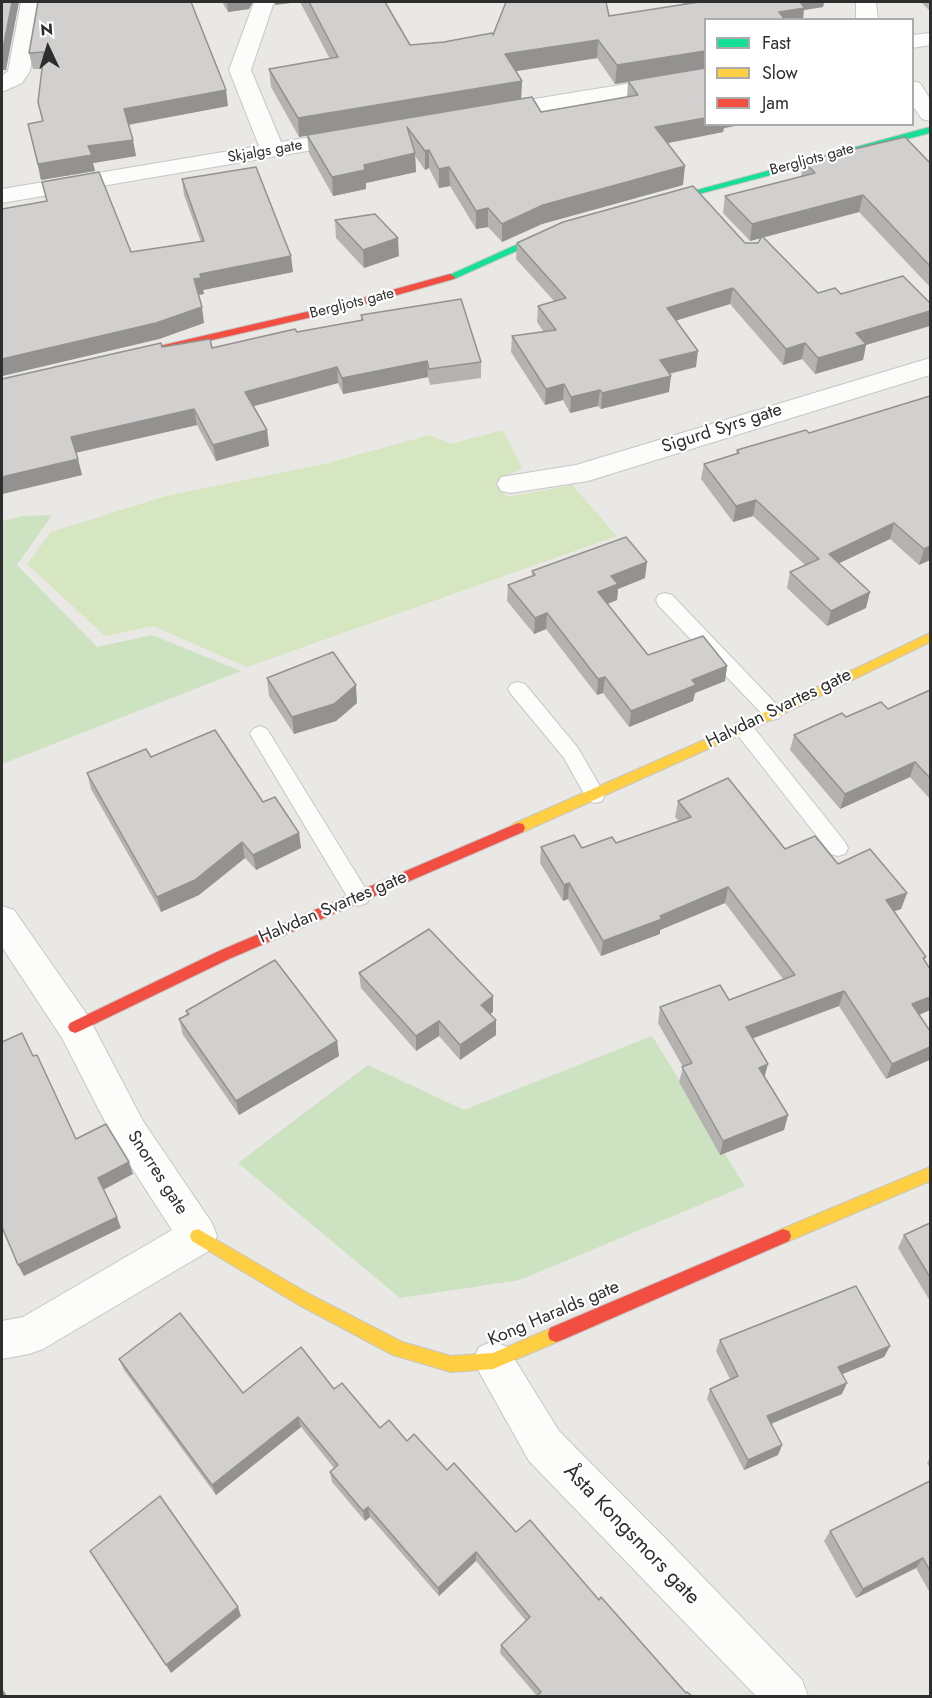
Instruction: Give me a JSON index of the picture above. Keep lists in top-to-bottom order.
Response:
{
  "streets": {
    "street": [
      "Skjalgs gate",
      "Bergljots gate",
      "Sigurd Syrs gate",
      "Halvdan Svartes gate",
      "Snorres gate",
      "Kong Haralds gate",
      "Åsta Kongsmors gate"
    ]
  },
  "crossings": [
    ["Halvdan Svartes gate", "Snorres gate"],
    ["Snorres gate", "Kong Haralds gate"],
    ["Kong Haralds gate", "Åsta Kongsmors gate"]
  ],
  "legend": ["Fast", "Slow", "Jam"],
  "north": "top"
}
